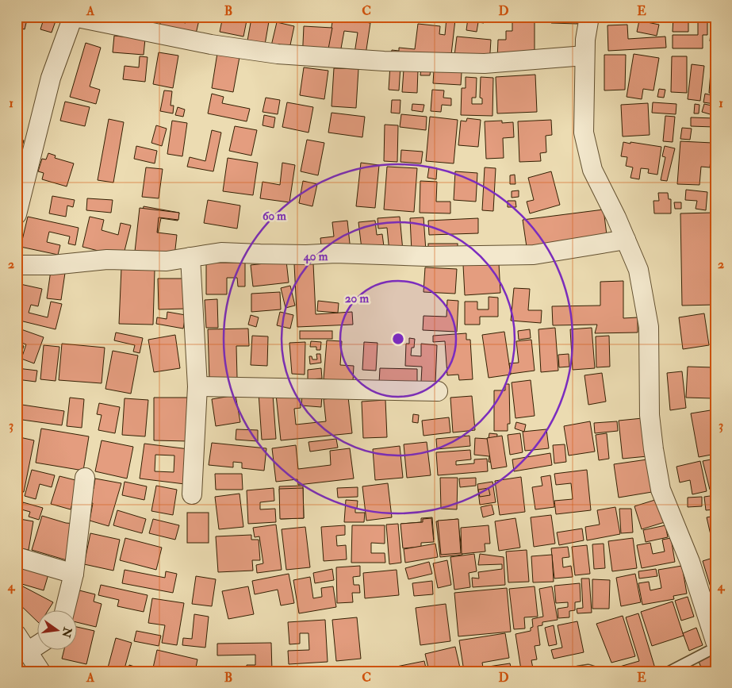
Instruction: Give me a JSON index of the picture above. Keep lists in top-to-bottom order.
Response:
{
  "north": "right",
  "grid": {
    "columns": [
      "A",
      "B",
      "C",
      "D",
      "E"
    ],
    "rows": [
      "1",
      "2",
      "3",
      "4"
    ]
  },
  "rings": ["60 m", "40 m", "20 m"]
}
